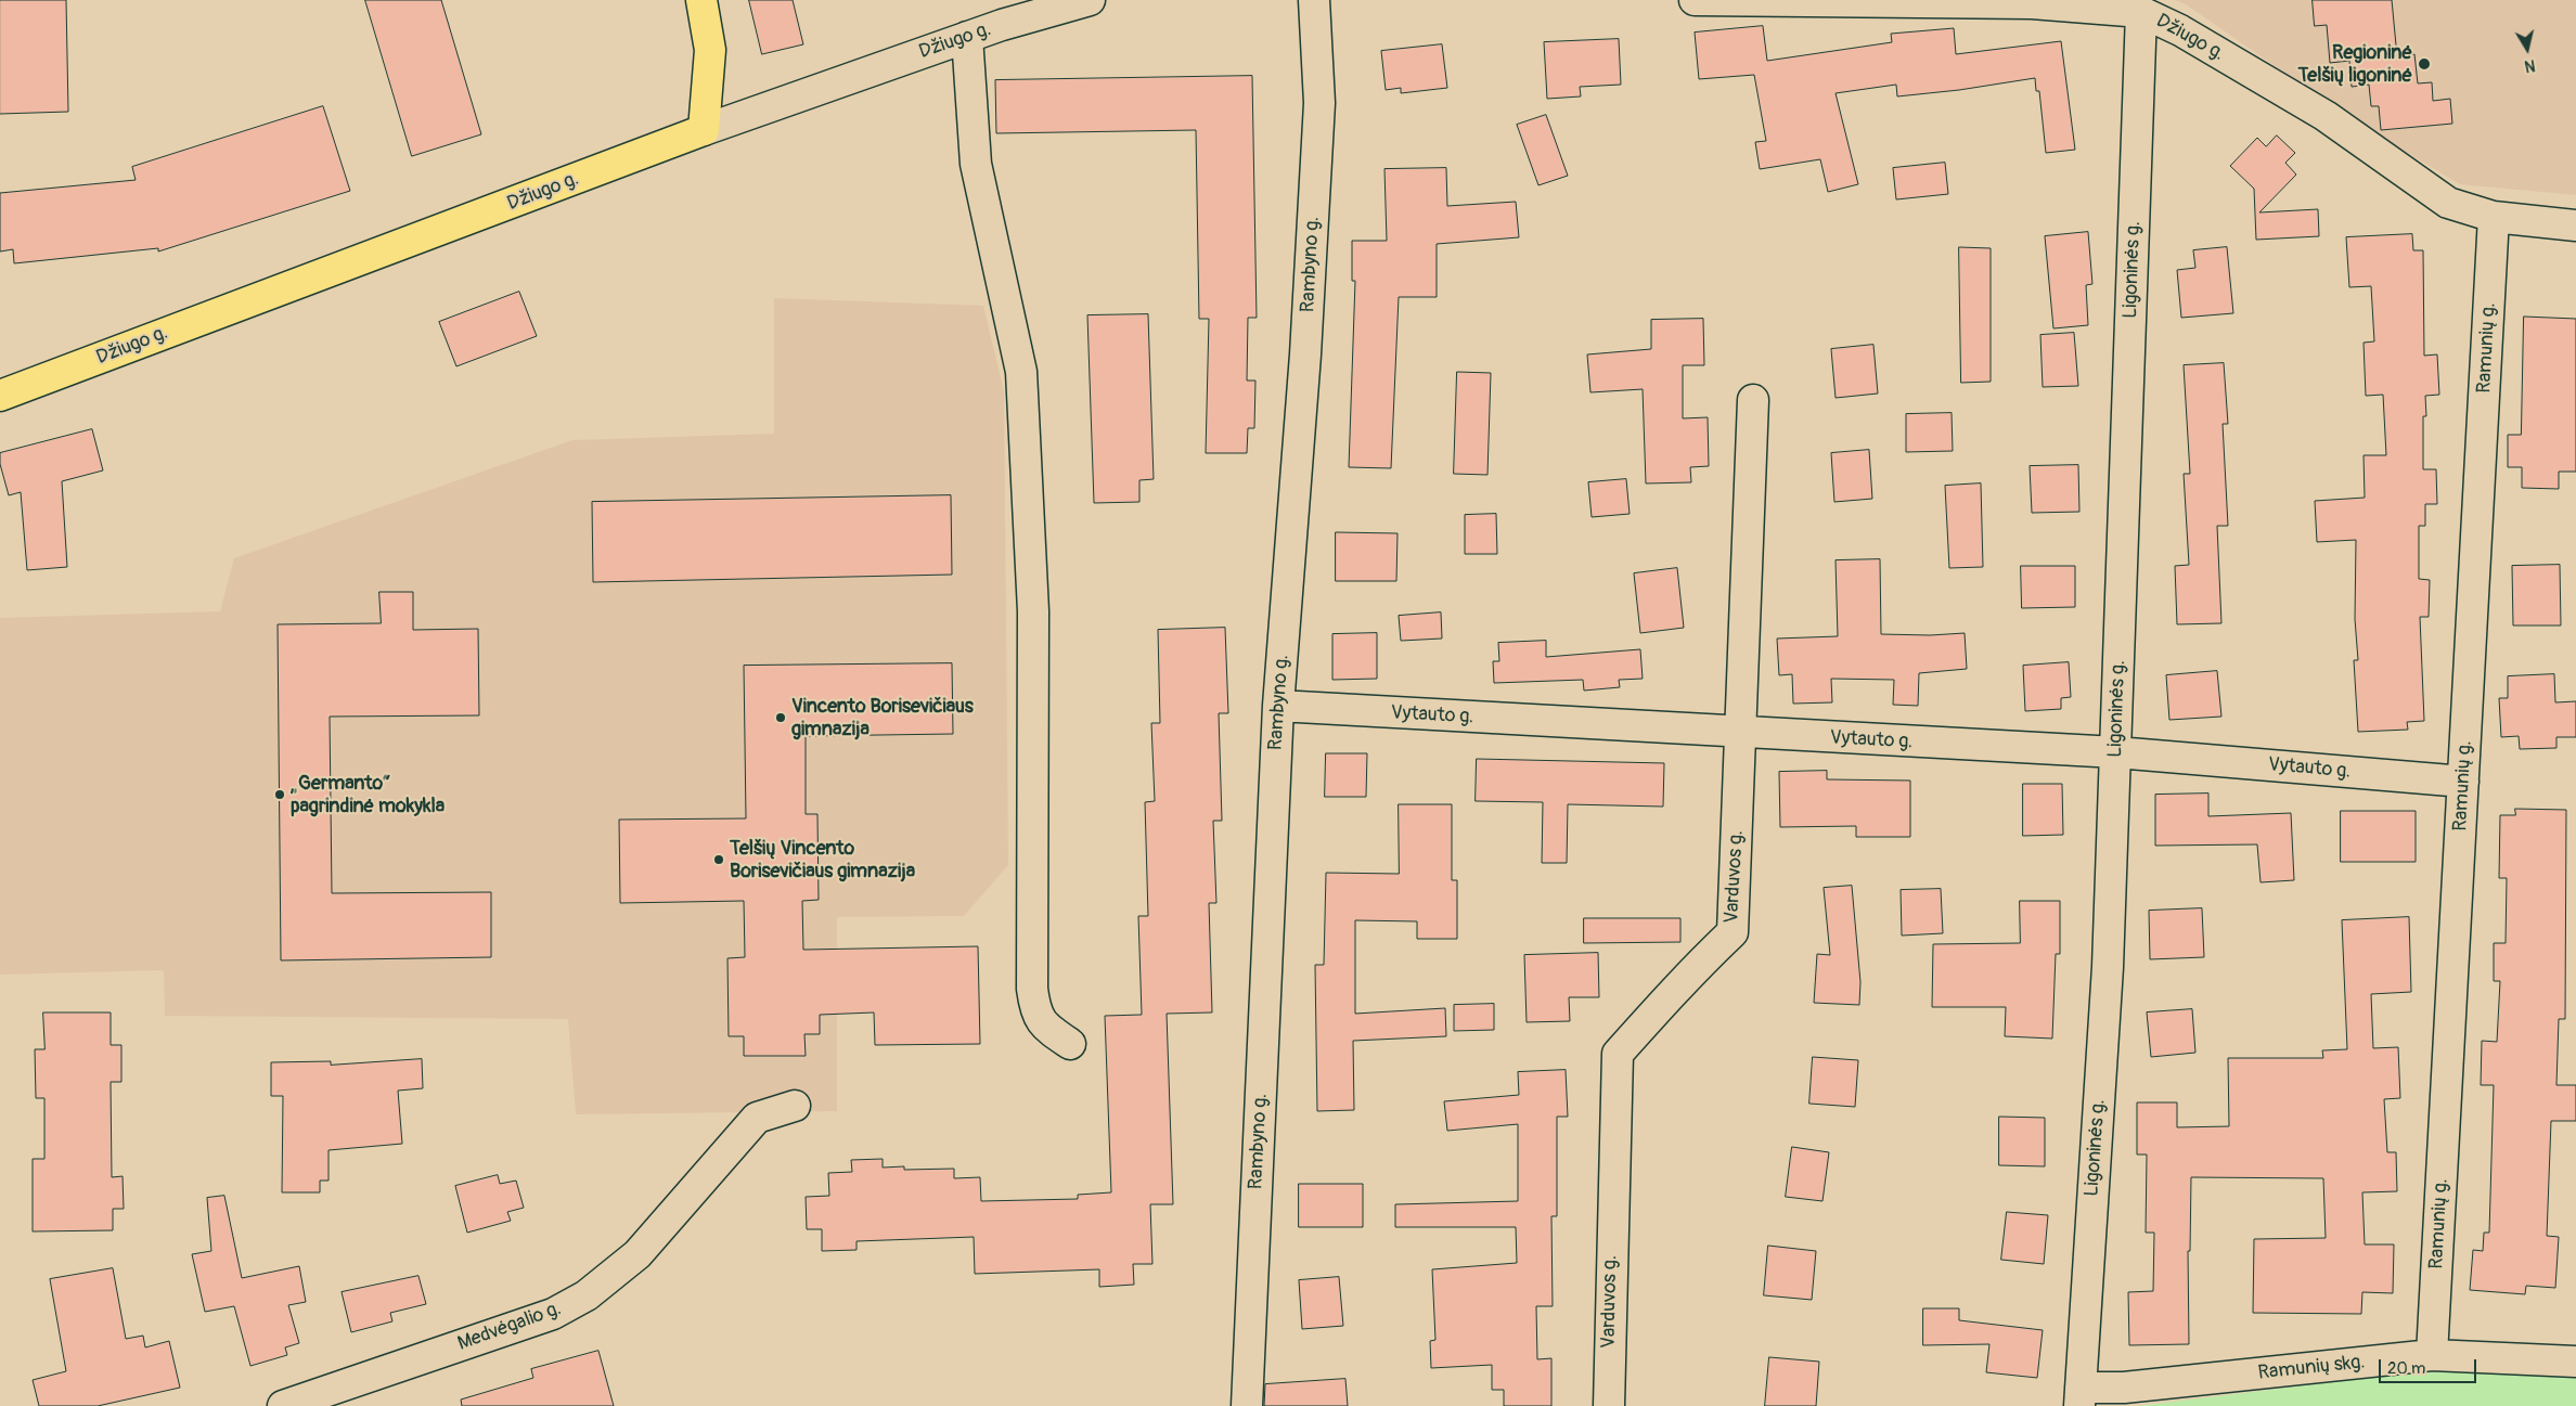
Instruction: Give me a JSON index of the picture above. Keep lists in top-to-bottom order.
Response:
{
  "streets": {
    "main road": ["Džiugo g."],
    "street": [
      "Rambyno g.",
      "Ligoninės g.",
      "Ramunių g.",
      "Vytauto g.",
      "Varduvos g.",
      "Medvėgalio g.",
      "Ramunių skg."
    ]
  },
  "crossings": [
    ["Džiugo g.", "Ligoninės g."],
    ["Džiugo g.", "Ramunių g."],
    ["Rambyno g.", "Vytauto g."],
    ["Ligoninės g.", "Vytauto g."],
    ["Ligoninės g.", "Ramunių skg."],
    ["Ramunių g.", "Vytauto g."],
    ["Ramunių g.", "Ramunių skg."],
    ["Vytauto g.", "Varduvos g."]
  ],
  "places": [
    "Regioninė Telšių ligoninė",
    "Vincento Borisevičiaus gimnazija",
    "„Germanto“ pagrindinė mokykla",
    "Telšių Vincento Borisevičiaus gimnazija"
  ],
  "scale_bar": "20 m",
  "north": "bottom"
}
